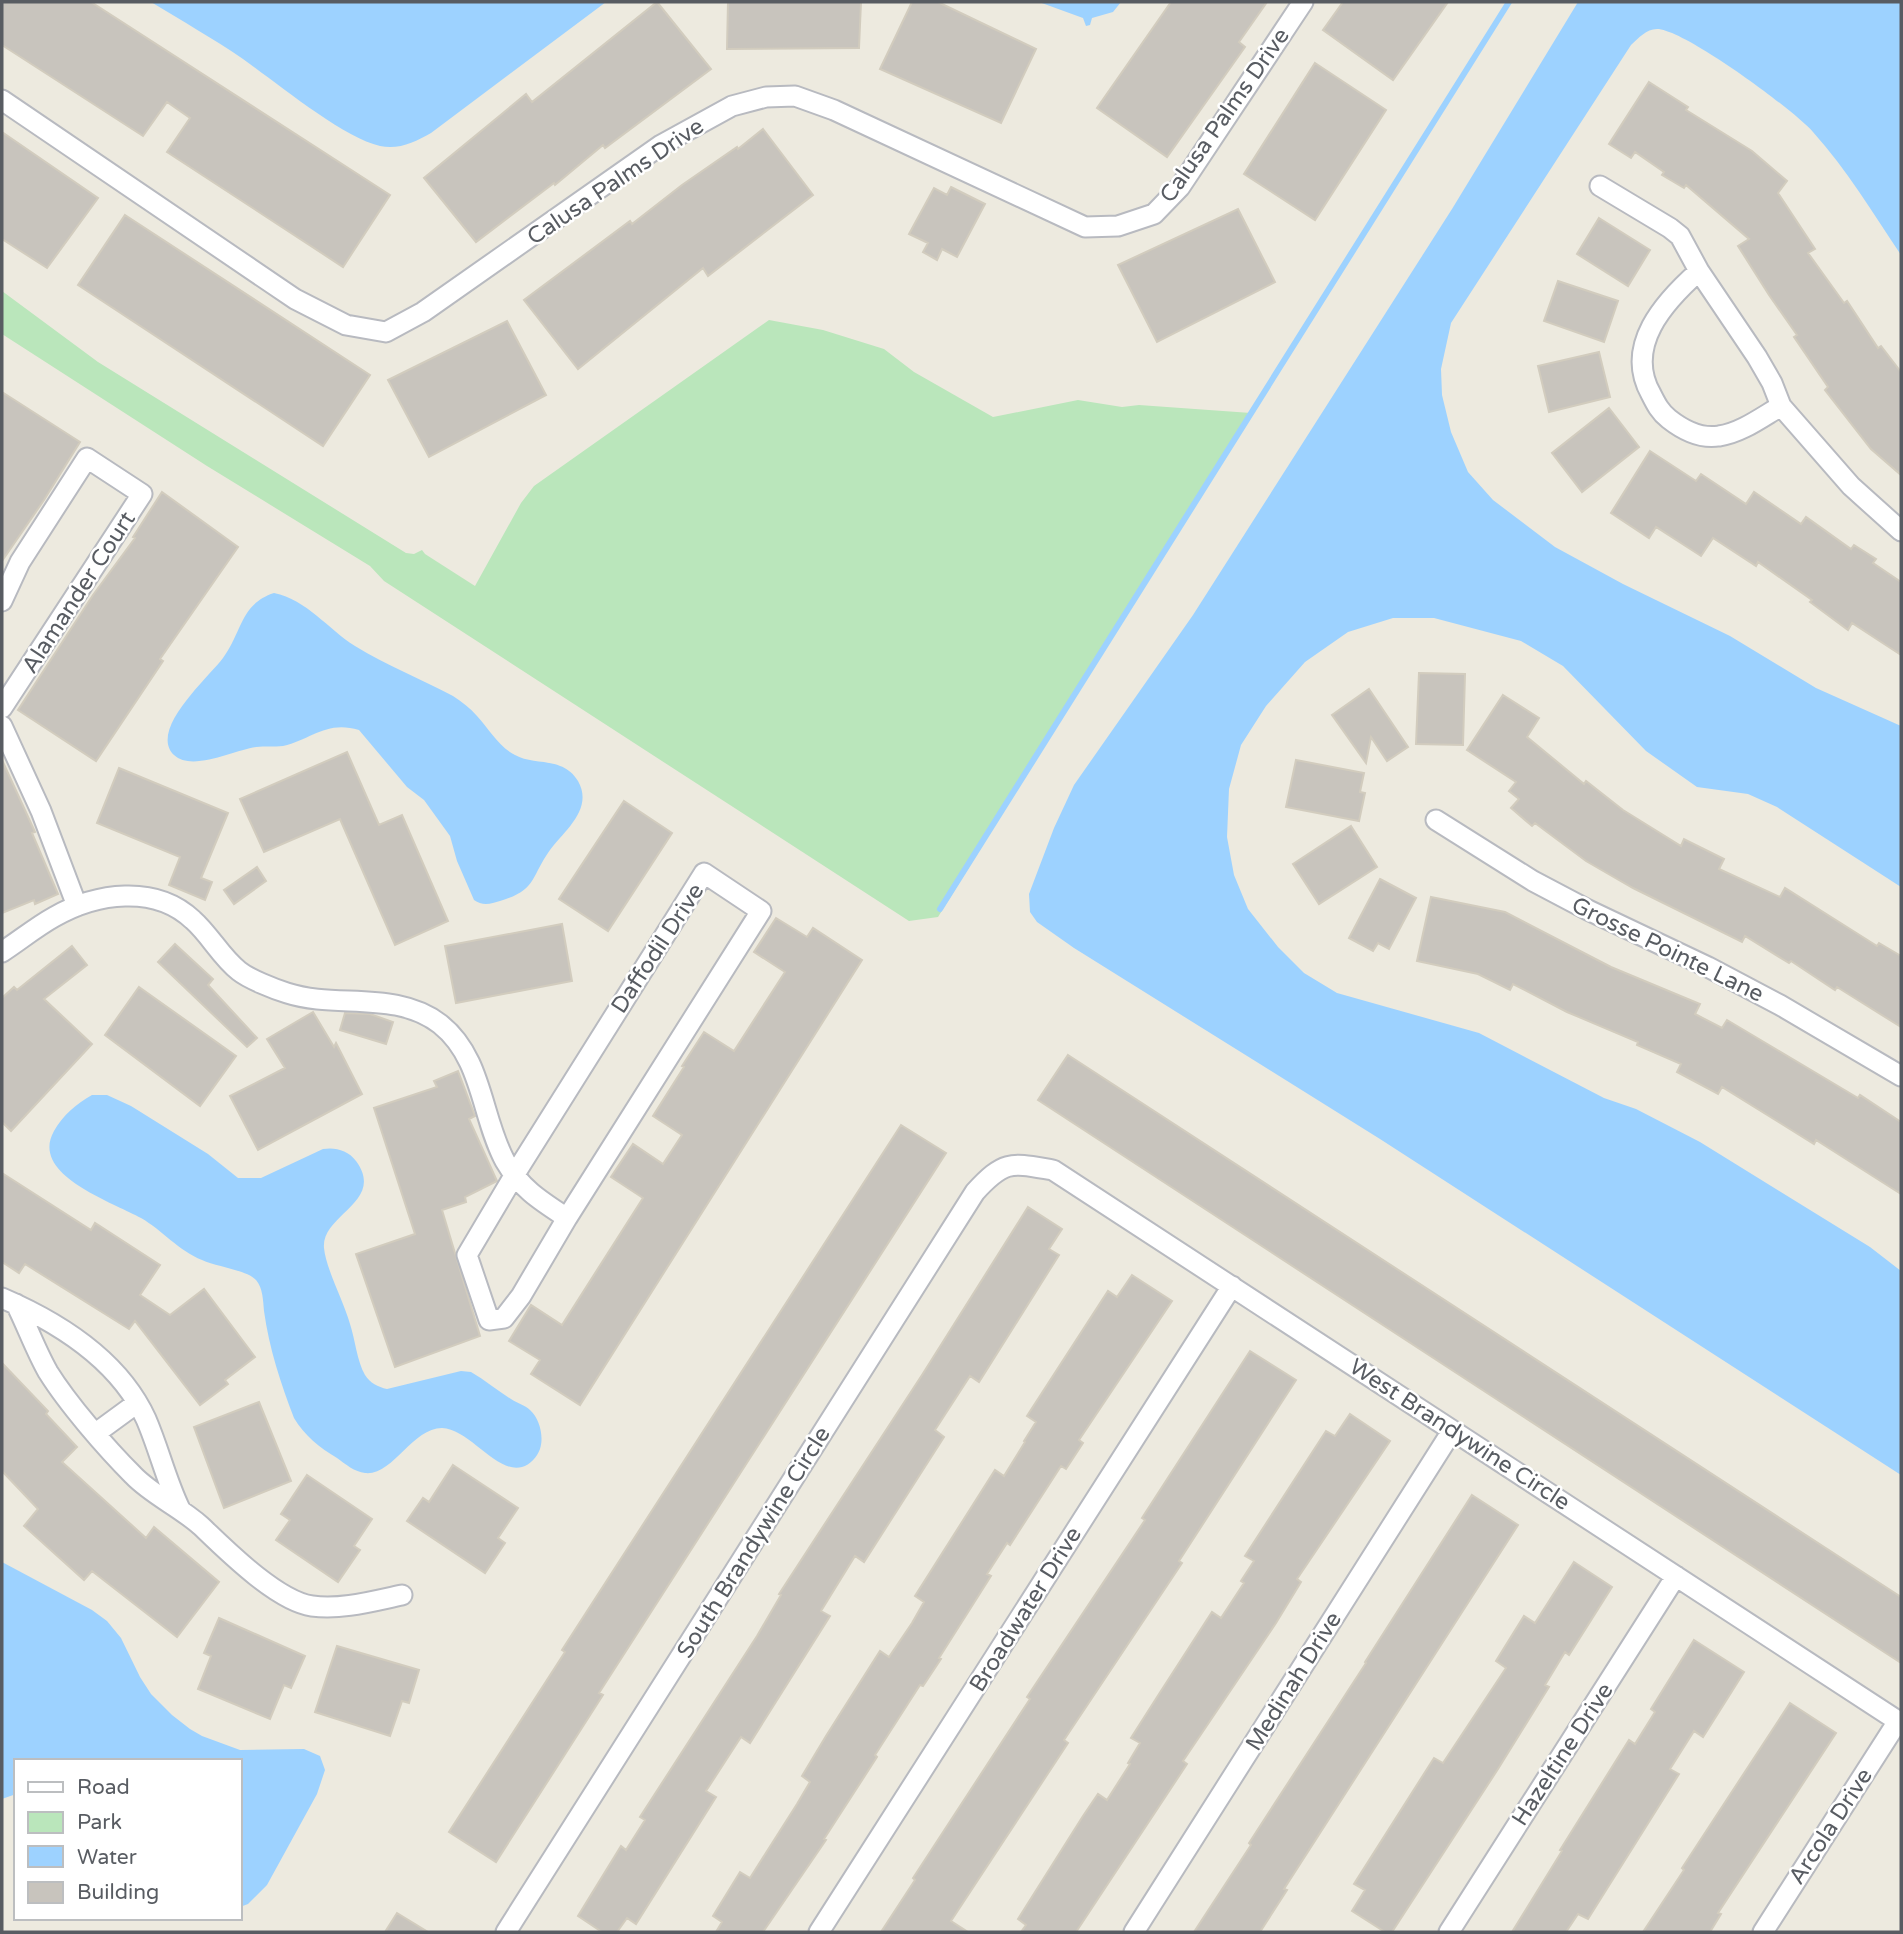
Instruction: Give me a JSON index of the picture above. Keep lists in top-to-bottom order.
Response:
{
  "streets": {
    "street": [
      "Calusa Palms Drive",
      "Alamander Court",
      "Daffodil Drive",
      "Grosse Pointe Lane",
      "West Brandywine Circle",
      "South Brandywine Circle",
      "Broadwater Drive",
      "Medinah Drive",
      "Hazeltine Drive",
      "Arcola Drive"
    ]
  },
  "crossings": [
    ["West Brandywine Circle", "South Brandywine Circle"],
    ["West Brandywine Circle", "Broadwater Drive"],
    ["West Brandywine Circle", "Medinah Drive"],
    ["West Brandywine Circle", "Hazeltine Drive"],
    ["West Brandywine Circle", "Arcola Drive"]
  ],
  "legend": [
    "Road",
    "Park",
    "Water",
    "Building"
  ]
}
